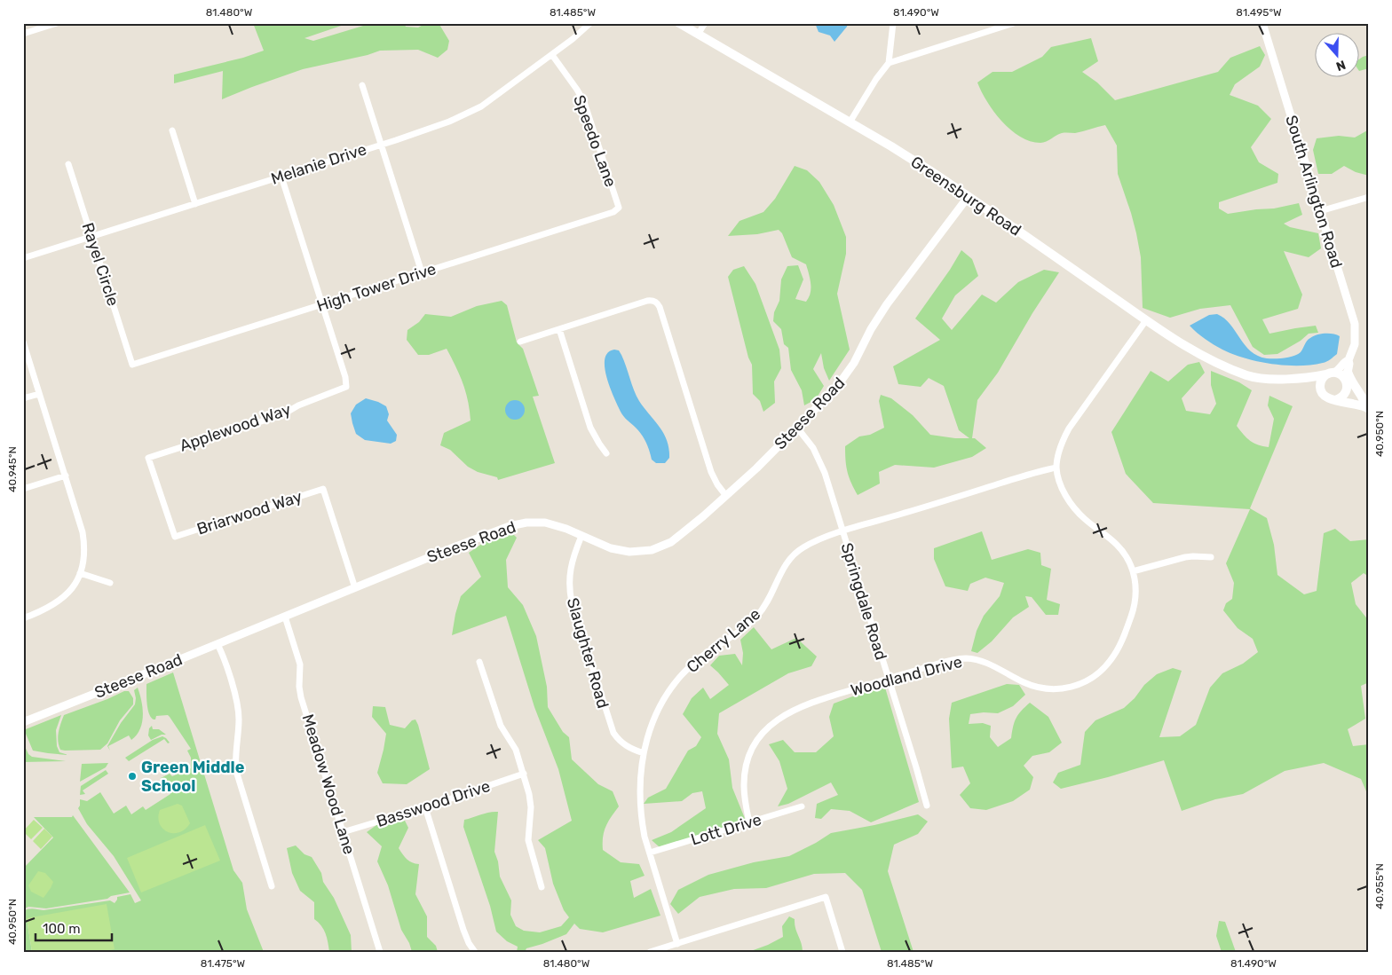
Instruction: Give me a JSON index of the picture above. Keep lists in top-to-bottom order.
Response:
{
  "streets": {
    "main road": ["Greensburg Road"],
    "street": [
      "Speedo Lane",
      "Melanie Drive",
      "South Arlington Road",
      "Rayel Circle",
      "High Tower Drive",
      "Steese Road",
      "Applewood Way",
      "Briarwood Way",
      "Springdale Road",
      "Cherry Lane",
      "Slaughter Road",
      "Woodland Drive",
      "Meadow Wood Lane",
      "Basswood Drive",
      "Lott Drive"
    ]
  },
  "crossings": [
    ["Speedo Lane", "Melanie Drive"],
    ["Speedo Lane", "High Tower Drive"],
    ["Melanie Drive", "Rayel Circle"],
    ["South Arlington Road", "Greensburg Road"],
    ["Greensburg Road", "Steese Road"],
    ["Rayel Circle", "High Tower Drive"],
    ["High Tower Drive", "Applewood Way"],
    ["Steese Road", "Briarwood Way"],
    ["Steese Road", "Springdale Road"],
    ["Steese Road", "Slaughter Road"],
    ["Steese Road", "Meadow Wood Lane"],
    ["Applewood Way", "Briarwood Way"],
    ["Springdale Road", "Cherry Lane"],
    ["Springdale Road", "Woodland Drive"],
    ["Cherry Lane", "Slaughter Road"],
    ["Cherry Lane", "Woodland Drive"],
    ["Cherry Lane", "Lott Drive"],
    ["Woodland Drive", "Lott Drive"],
    ["Meadow Wood Lane", "Basswood Drive"]
  ],
  "places": ["Green Middle School"],
  "scale_bar": "100 m",
  "north": "bottom",
  "coordinates": [
    "81.480°W",
    "81.485°W",
    "81.490°W",
    "81.495°W",
    "40.950°N",
    "40.945°N",
    "40.955°N",
    "81.475°W"
  ]
}
